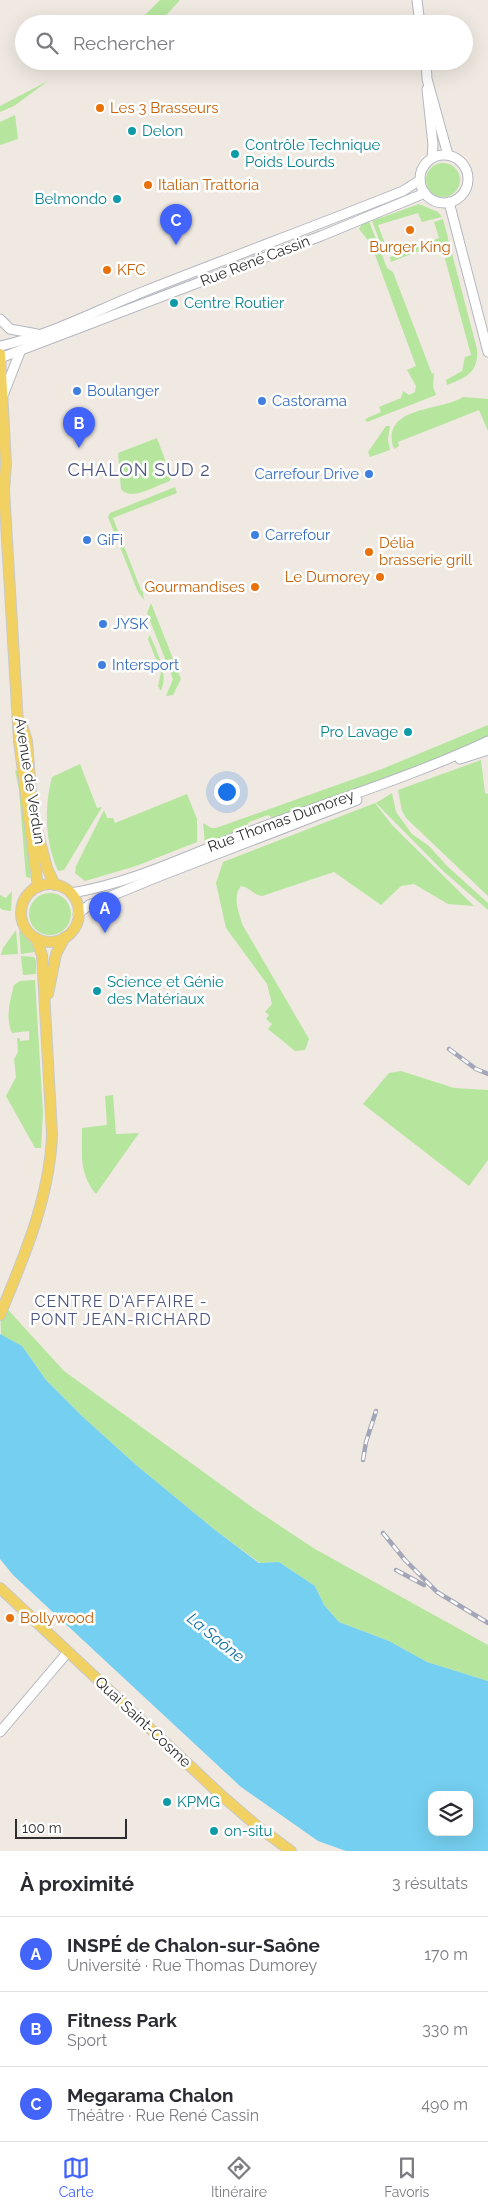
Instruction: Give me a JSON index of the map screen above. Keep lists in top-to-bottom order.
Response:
{
  "streets": {
    "main road": [
      "Rue René Cassin",
      "Avenue de Verdun",
      "Rue Thomas Dumorey",
      "Quai Saint-Cosme"
    ]
  },
  "crossings": [
    ["Rue René Cassin", "Avenue de Verdun"],
    ["Avenue de Verdun", "Rue Thomas Dumorey"]
  ],
  "districts": ["CHALON SUD 2", "CENTRE D'AFFAIRE - PONT JEAN-RICHARD"],
  "water": ["La Saône"],
  "places": [
    "Les 3 Brasseurs",
    "Delon",
    "Contrôle Technique Poids Lourds",
    "Italian Trattoria",
    "Belmondo",
    "Burger King",
    "KFC",
    "Centre Routier",
    "Boulanger",
    "Castorama",
    "Carrefour Drive",
    "Carrefour",
    "GiFi",
    "Délia brasserie grill",
    "Le Dumorey",
    "Gourmandises",
    "JYSK",
    "Intersport",
    "Pro Lavage",
    "Science et Génie des Matériaux",
    "Bollywood",
    "KPMG",
    "on-situ"
  ],
  "scale_bar": "100 m",
  "page": {
    "search": "Rechercher",
    "pins": ["C", "B", "A"],
    "scale": "100 m",
    "heading": ["À proximité", "3 résultats"],
    "list": [
      {
        "mark": "A",
        "name": "INSPÉ de Chalon-sur-Saône",
        "note": "Université · Rue Thomas Dumorey",
        "value": "170 m"
      },
      {
        "mark": "B",
        "name": "Fitness Park",
        "note": "Sport",
        "value": "330 m"
      },
      {
        "mark": "C",
        "name": "Megarama Chalon",
        "note": "Théâtre · Rue René Cassin",
        "value": "490 m"
      }
    ],
    "nav": ["Carte", "Itinéraire", "Favoris"]
  }
}
